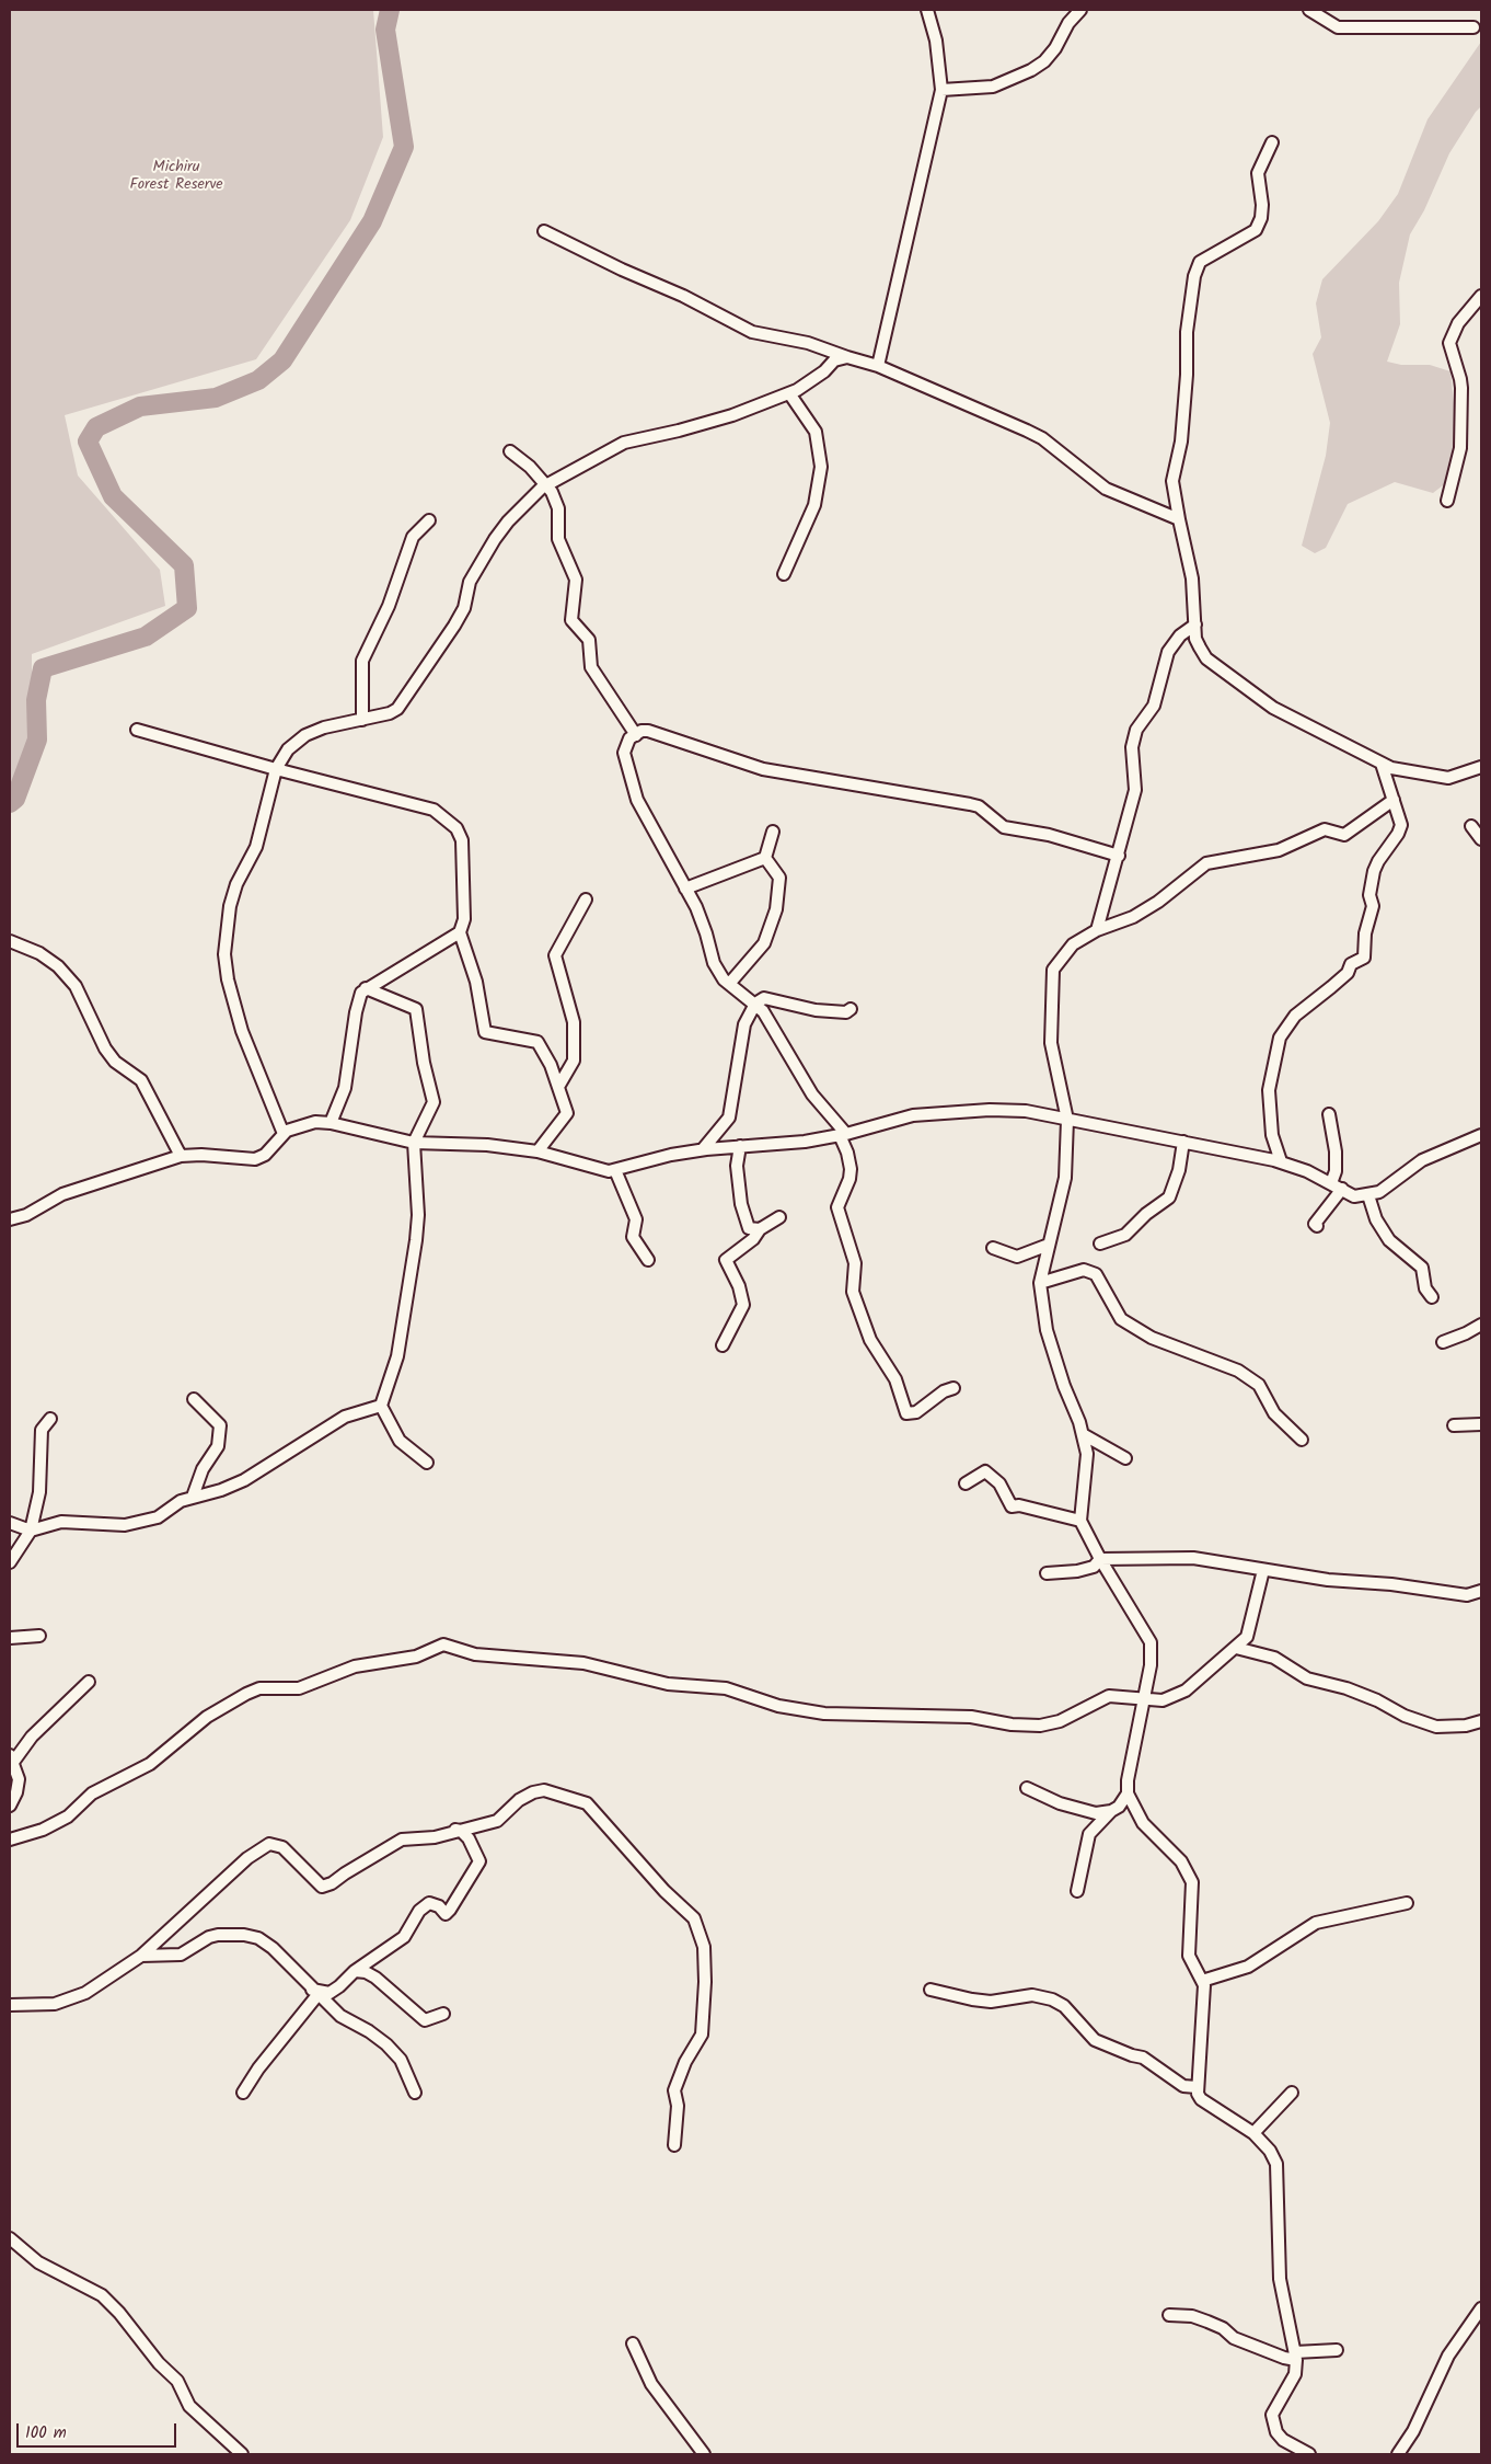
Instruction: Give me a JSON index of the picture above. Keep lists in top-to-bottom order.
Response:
{
  "parks": ["Michiru Forest Reserve"],
  "scale_bar": "100 m"
}
